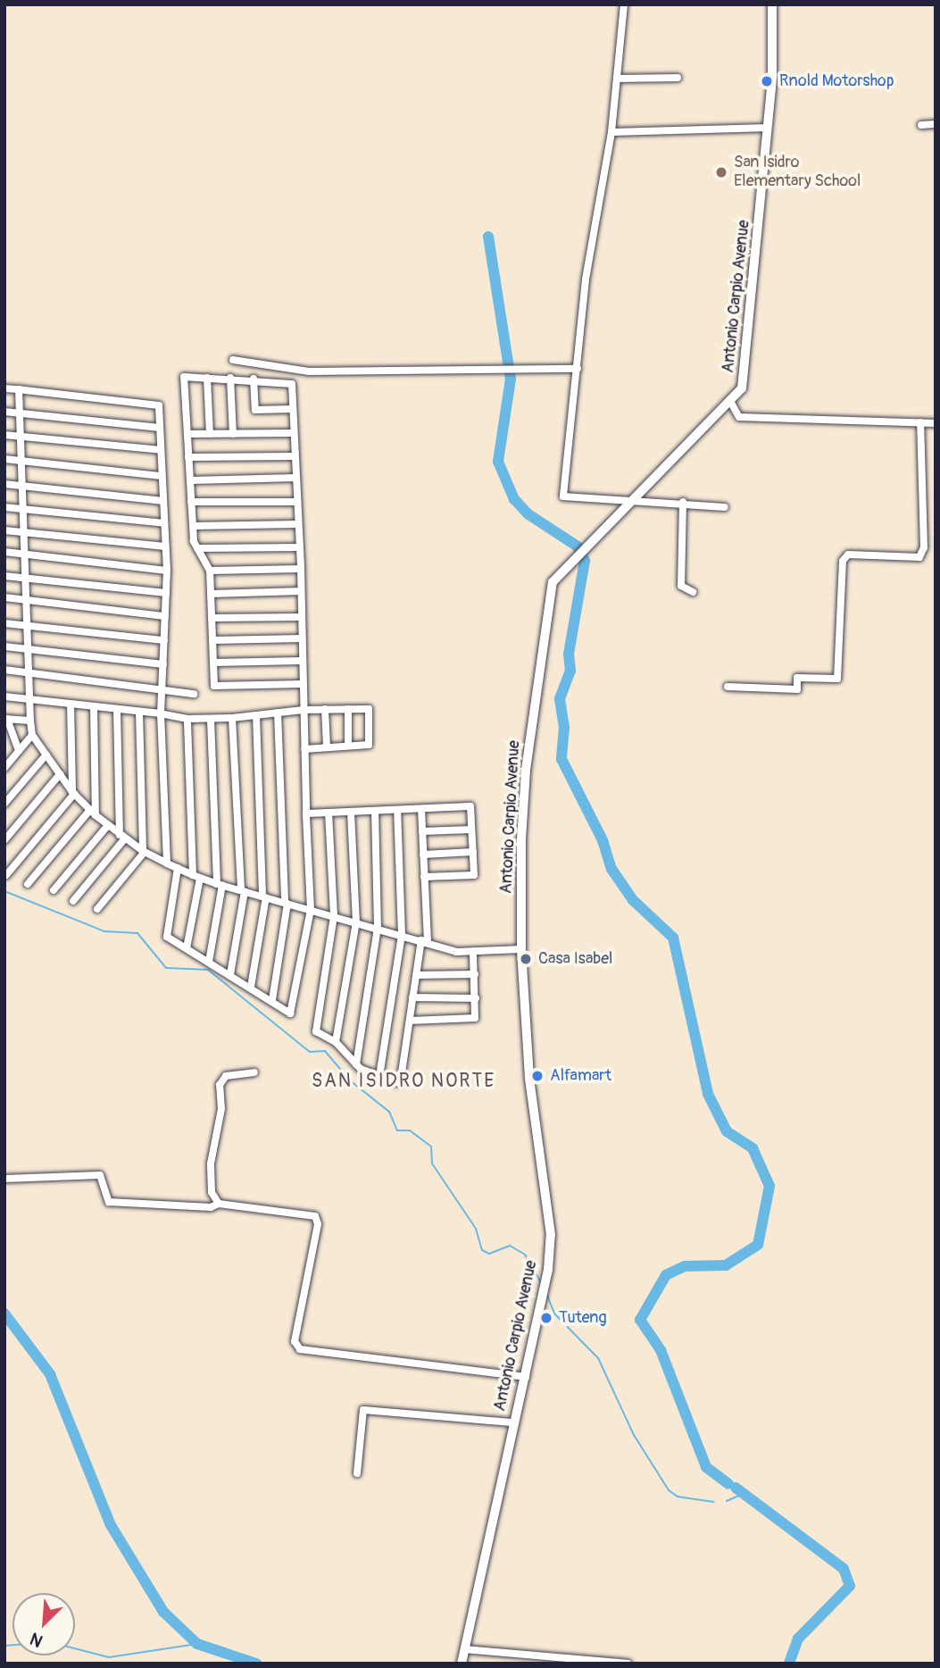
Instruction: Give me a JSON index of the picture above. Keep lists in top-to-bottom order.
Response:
{
  "streets": {
    "street": ["Antonio Carpio Avenue"]
  },
  "districts": ["SAN ISIDRO NORTE"],
  "places": [
    "Rnold Motorshop",
    "San Isidro Elementary School",
    "Casa Isabel",
    "Alfamart",
    "Tuteng"
  ],
  "north": "bottom left"
}
